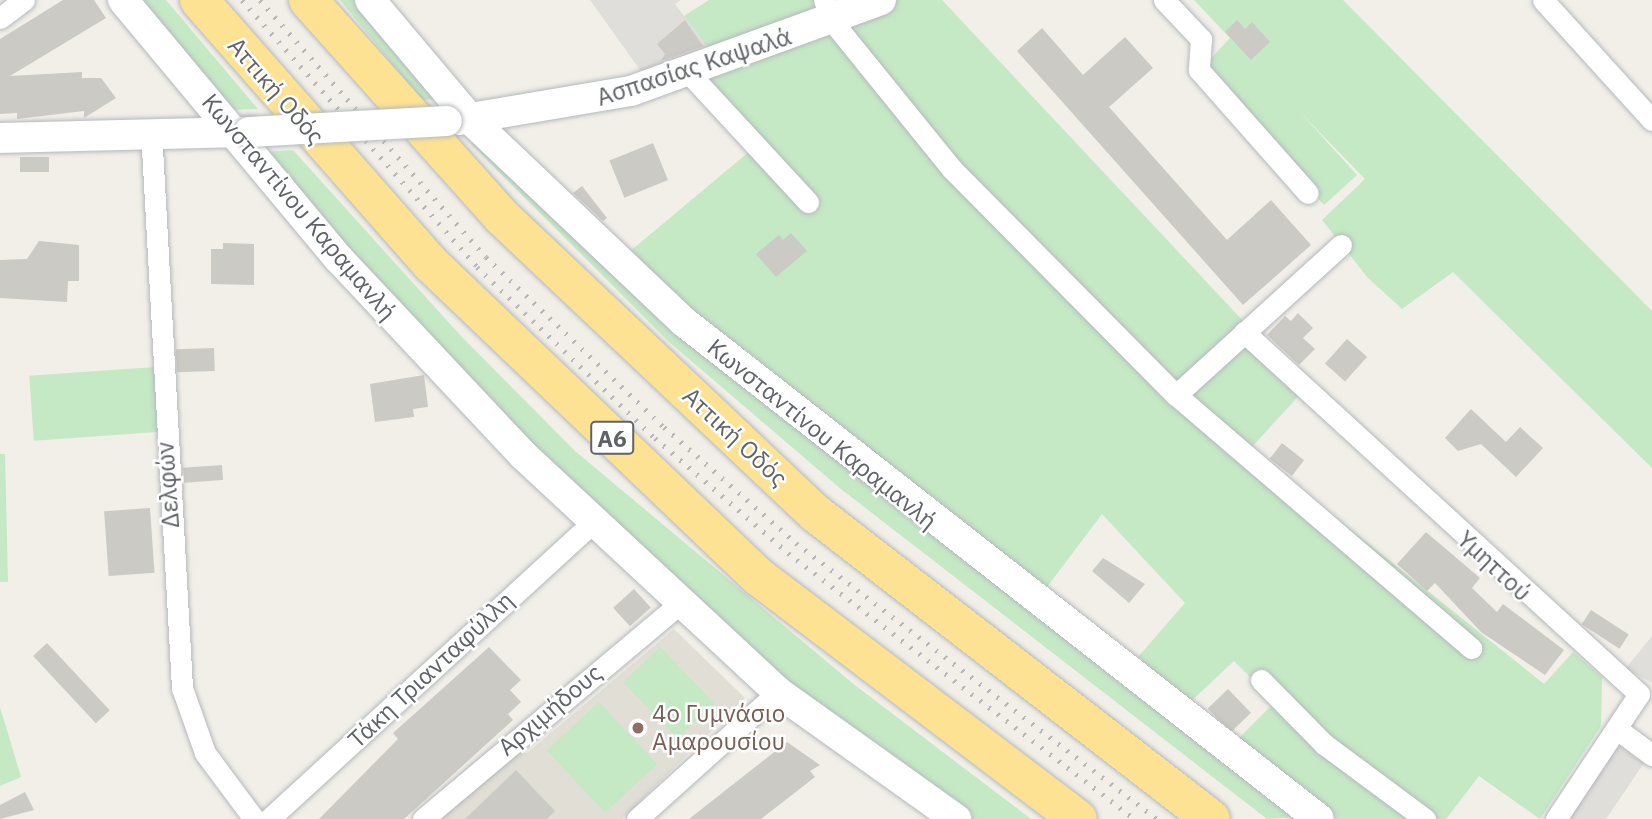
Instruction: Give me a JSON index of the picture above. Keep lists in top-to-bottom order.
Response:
{
  "streets": {
    "highway": ["Αττική Οδός", "Α6"],
    "street": [
      "Ασπασίας Καψαλά",
      "Κωνσταντίνου Καραμανλή",
      "Δελφών",
      "Υμηττού",
      "Τάκη Τριανταφύλλη",
      "Αρχιμήδους"
    ]
  },
  "crossings": [
    ["Ασπασίας Καψαλά", "Κωνσταντίνου Καραμανλή"],
    ["Ασπασίας Καψαλά", "Δελφών"],
    ["Κωνσταντίνου Καραμανλή", "Τάκη Τριανταφύλλη"],
    ["Κωνσταντίνου Καραμανλή", "Αρχιμήδους"]
  ],
  "places": ["4ο Γυμνάσιο Αμαρουσίου"]
}
